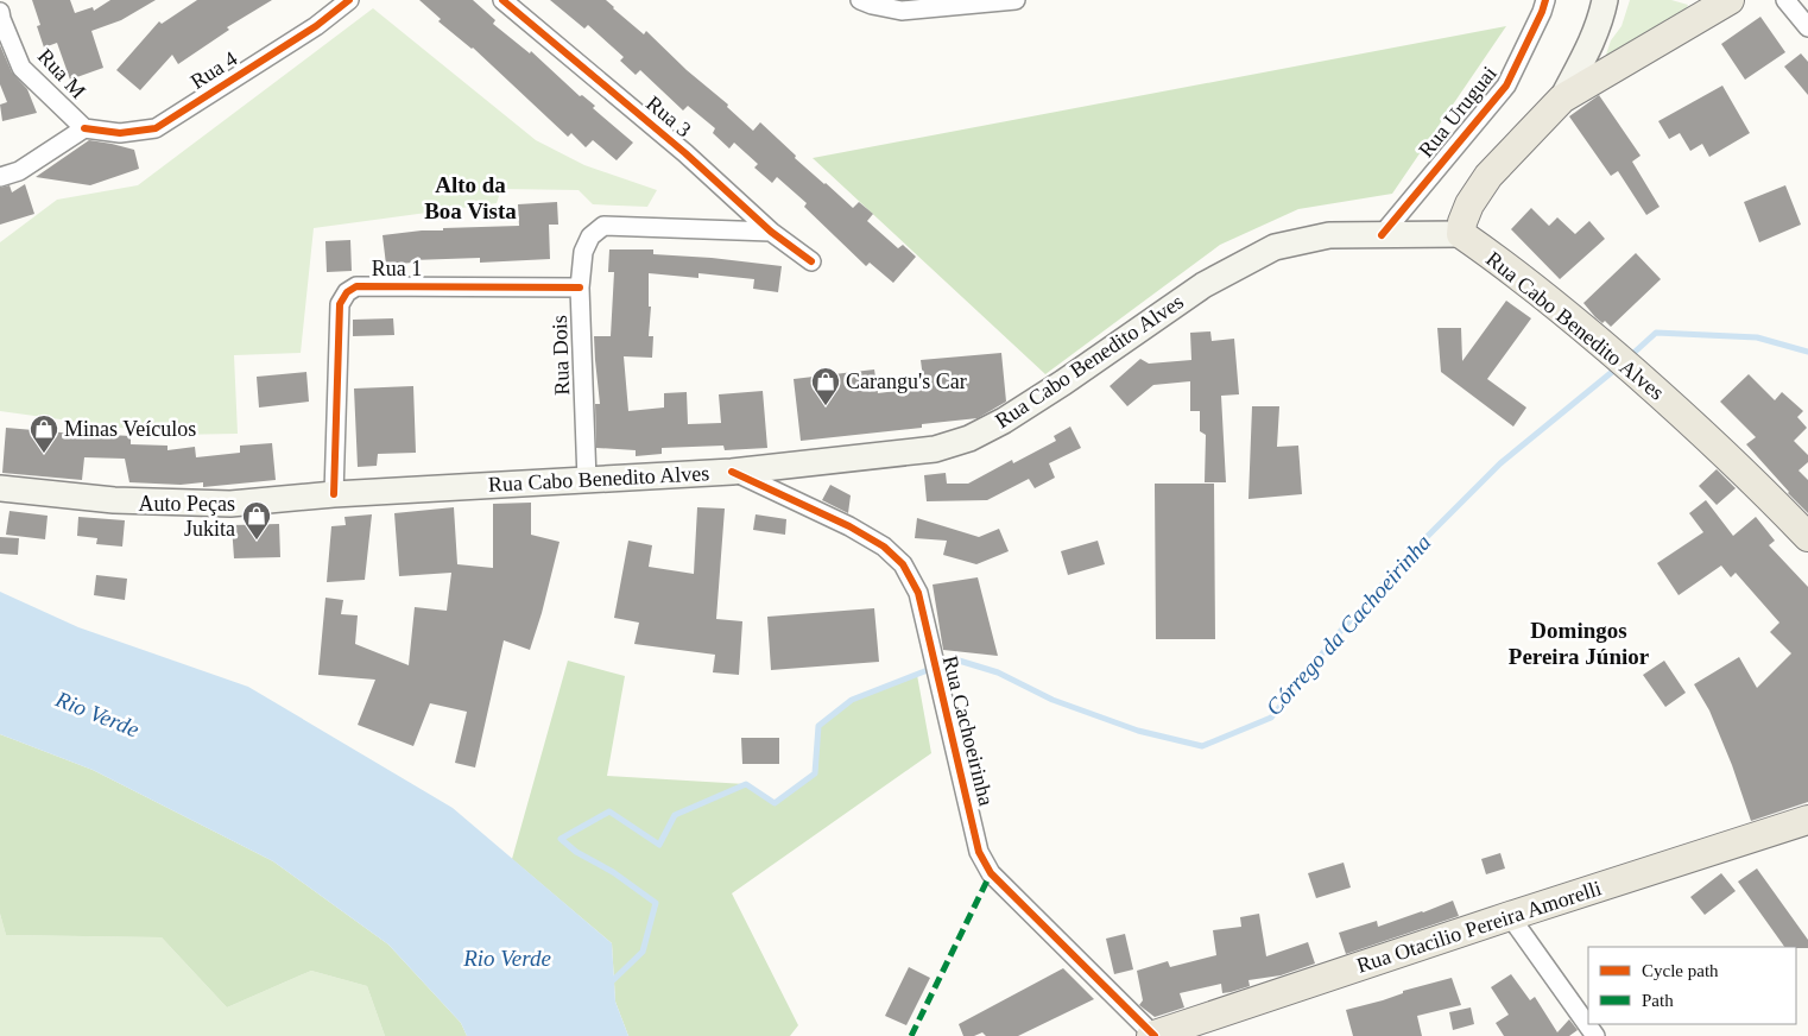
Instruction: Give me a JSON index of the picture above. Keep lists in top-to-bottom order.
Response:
{
  "streets": {
    "main road": ["Rua Cabo Benedito Alves", "Rua Otacilio Pereira Amorelli"],
    "street": [
      "Rua 4",
      "Rua M",
      "Rua Uruguai",
      "Rua 3",
      "Rua 1",
      "Rua Dois",
      "Rua Cachoeirinha"
    ]
  },
  "crossings": [
    ["Rua 4", "Rua M"],
    ["Rua Uruguai", "Rua Cabo Benedito Alves"],
    ["Rua 3", "Rua Dois"],
    ["Rua 1", "Rua Cabo Benedito Alves"],
    ["Rua 1", "Rua Dois"],
    ["Rua Cabo Benedito Alves", "Rua Dois"],
    ["Rua Cabo Benedito Alves", "Rua Cachoeirinha"],
    ["Rua Cachoeirinha", "Rua Otacilio Pereira Amorelli"]
  ],
  "districts": ["Alto da Boa Vista", "Domingos Pereira Júnior"],
  "water": ["Córrego da Cachoeirinha", "Rio Verde"],
  "places": {
    "shop": ["Carangu's Car", "Minas Veículos", "Auto Peças Jukita"]
  },
  "legend": ["Cycle path", "Path"]
}
